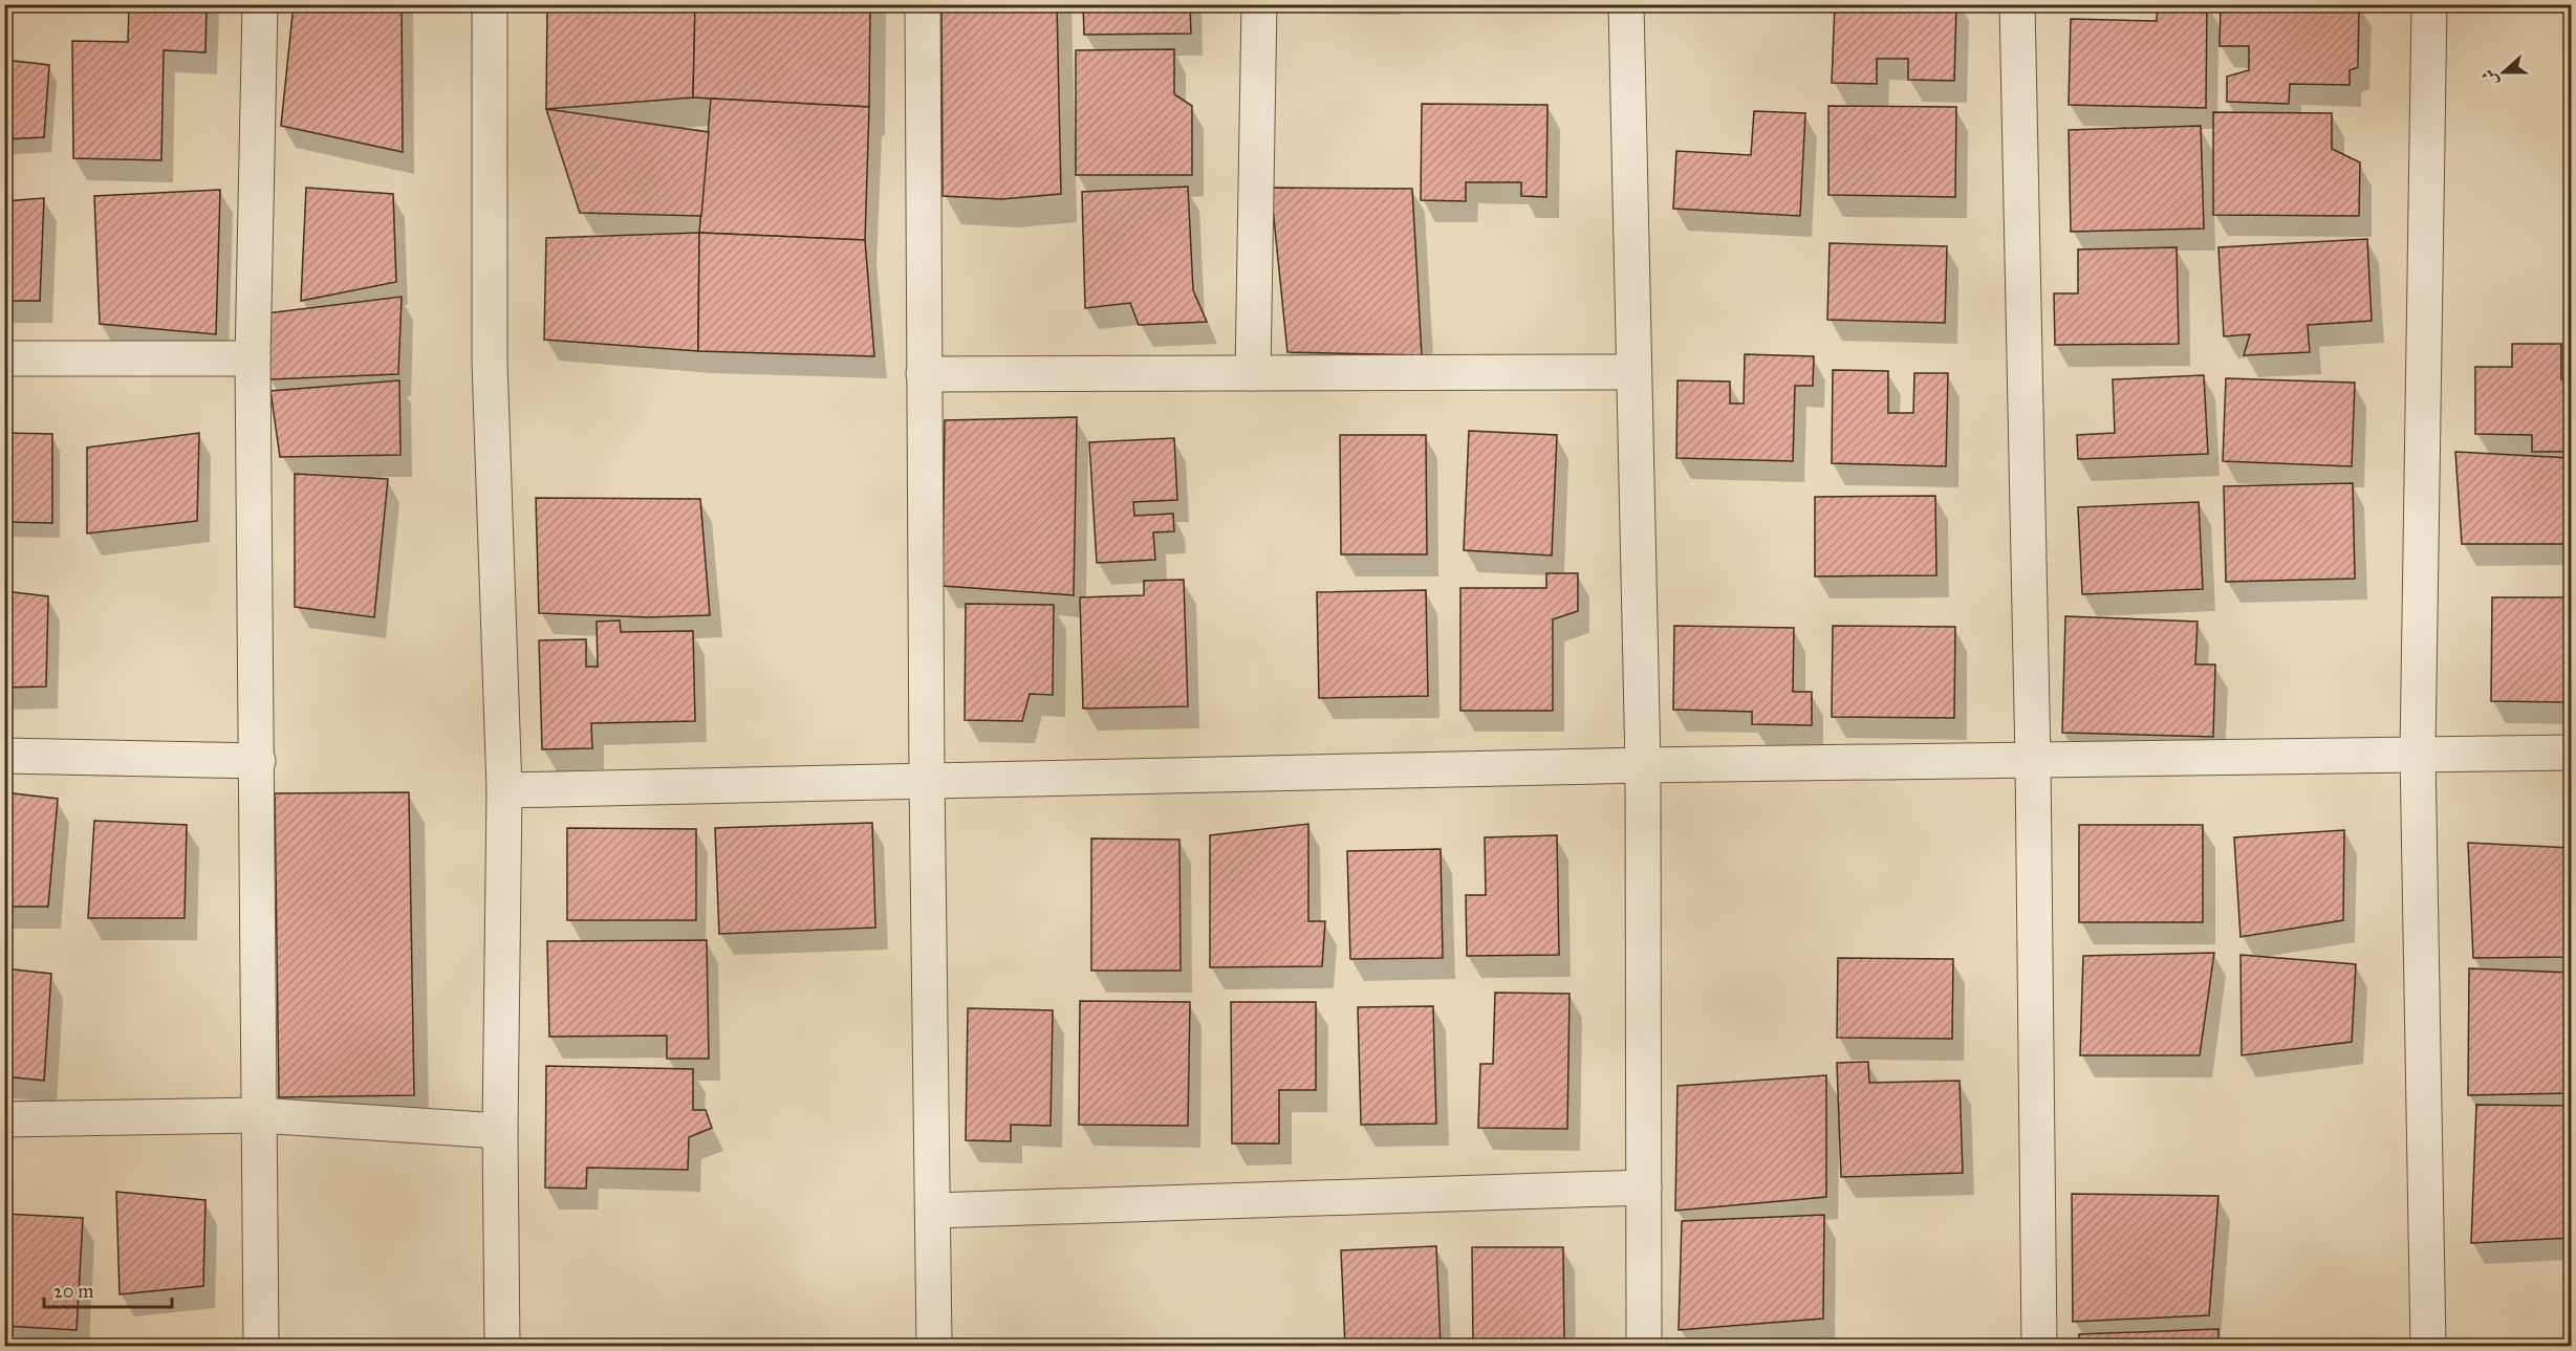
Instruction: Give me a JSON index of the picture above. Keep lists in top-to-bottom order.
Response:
{
  "scale_bar": "20 m",
  "north": "left"
}
